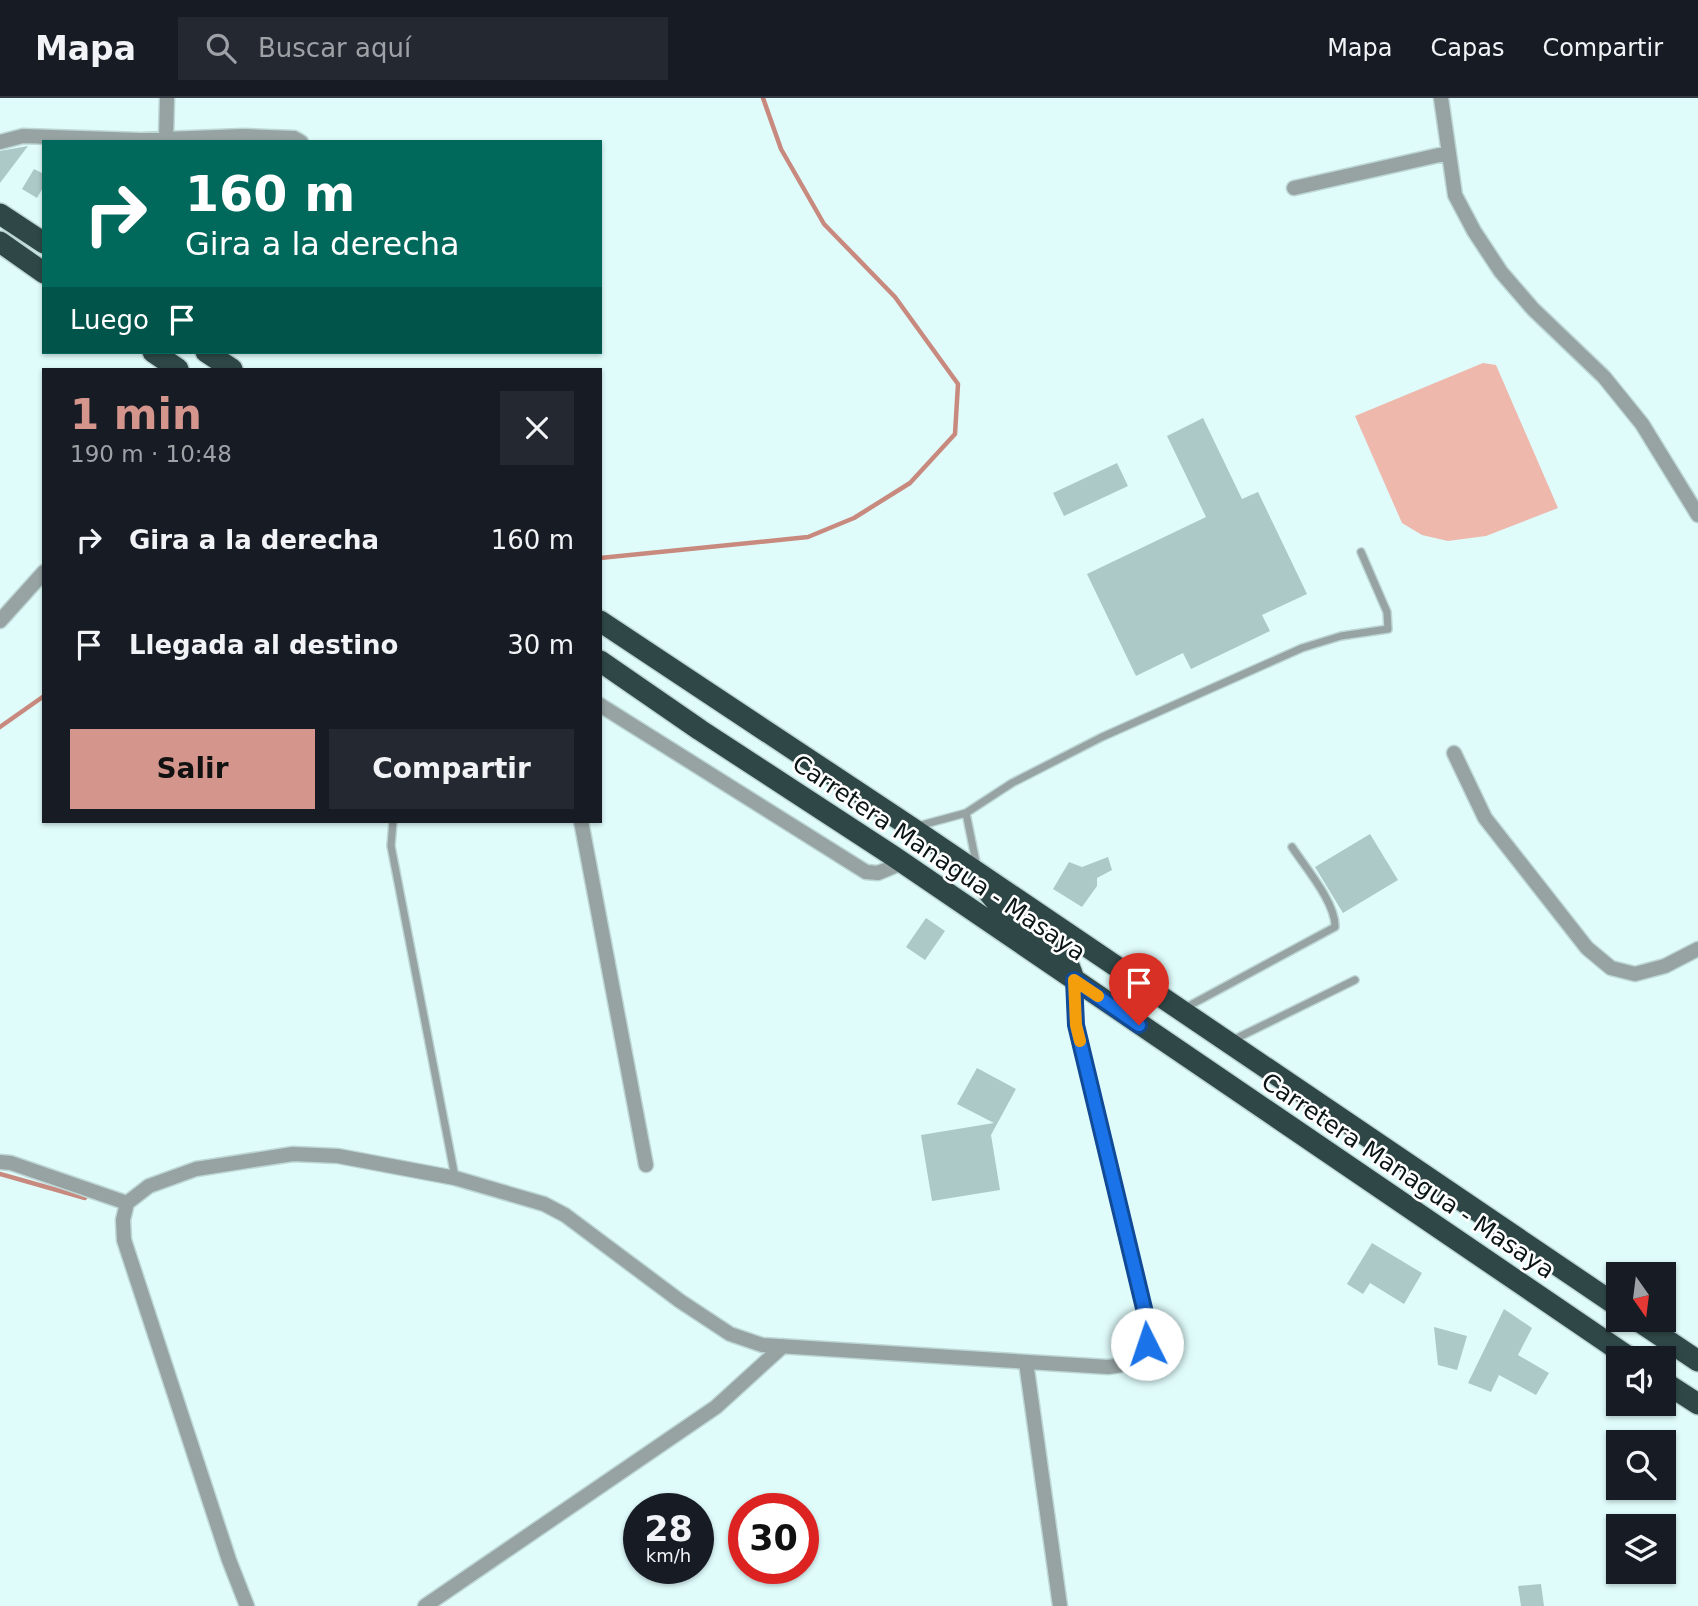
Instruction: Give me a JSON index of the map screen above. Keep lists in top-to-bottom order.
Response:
{
  "streets": {
    "highway": ["Carretera Managua - Masaya"]
  },
  "north": "bottom",
  "page": {
    "header": "Mapa",
    "search": "Buscar aquí",
    "nav": ["Mapa", "Capas", "Compartir"],
    "turn": ["160 m", "Gira a la derecha"],
    "then": "Luego",
    "heading": ["1 min", "190 m · 10:48"],
    "list": [
      {
        "name": "Gira a la derecha",
        "value": "160 m"
      },
      {
        "name": "Llegada al destino",
        "value": "30 m"
      }
    ],
    "buttons": ["Salir", "Compartir"],
    "speed": "28 km/h",
    "limit": "30"
  }
}
